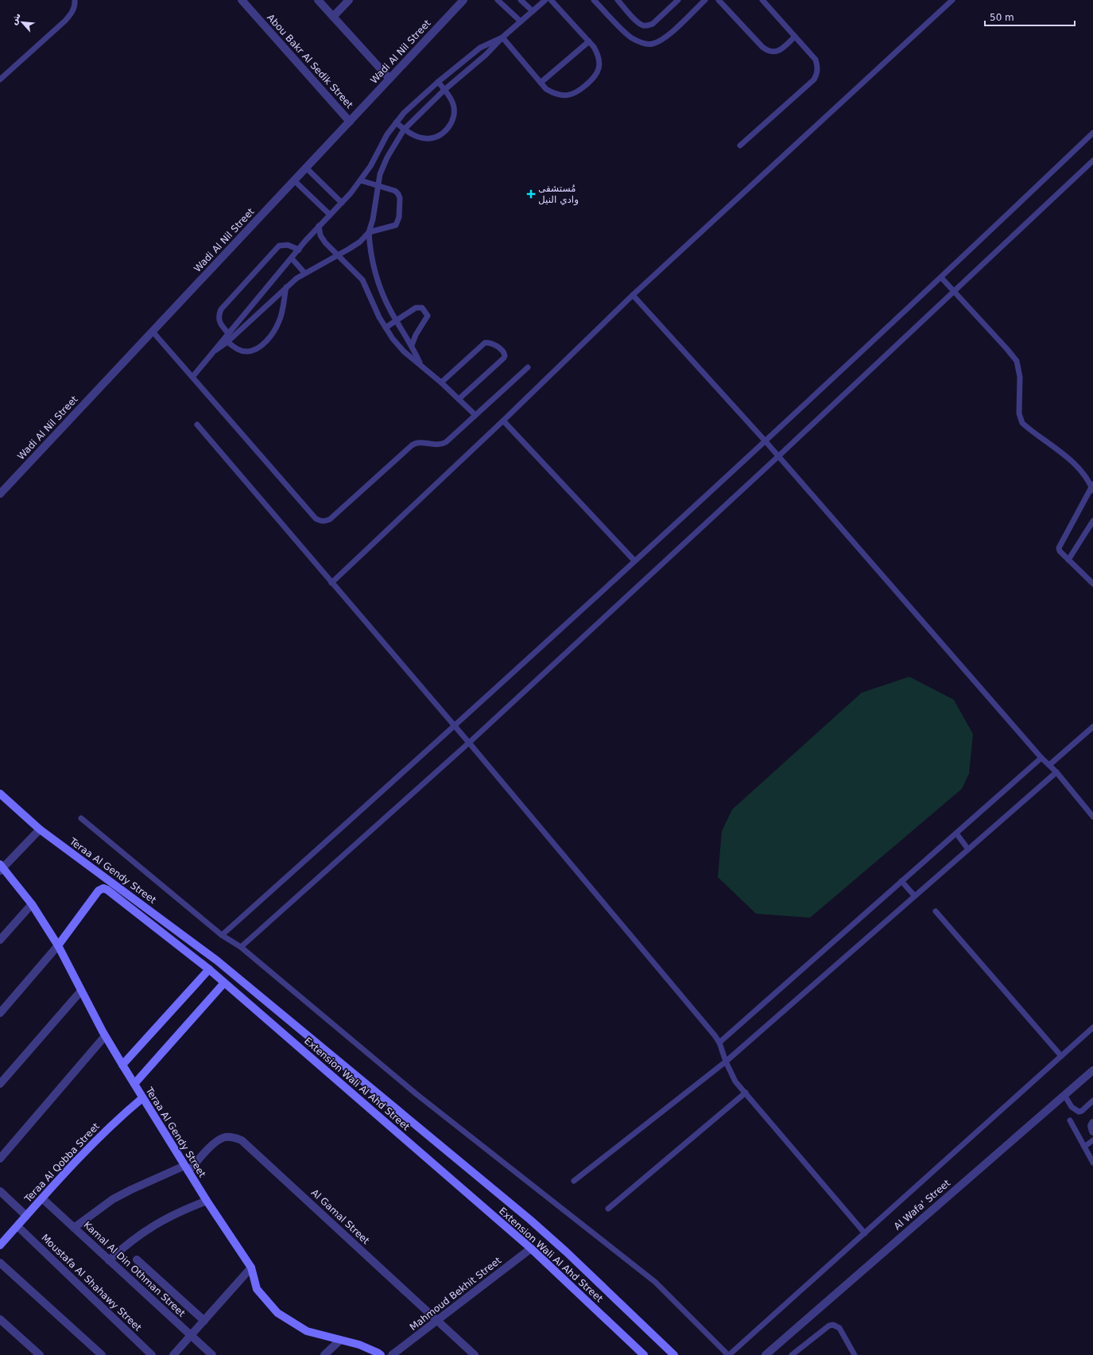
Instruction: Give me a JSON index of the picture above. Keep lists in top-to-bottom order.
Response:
{
  "streets": {
    "main road": ["Teraa Al Gendy Street", "Extension Wali Al Ahd Street", "Teraa Al Qobba Street"],
    "street": [
      "Wadi Al Nil Street",
      "Abou Bakr Al Sedik Street",
      "Al Wafa' Street",
      "Al Gamal Street",
      "Kamal Al Din Othman Street",
      "Moustafa Al Shahawy Street",
      "Mahmoud Bekhit Street"
    ]
  },
  "crossings": [
    ["Wadi Al Nil Street", "Abou Bakr Al Sedik Street"],
    ["Teraa Al Gendy Street", "Extension Wali Al Ahd Street"],
    ["Teraa Al Gendy Street", "Teraa Al Qobba Street"],
    ["Teraa Al Gendy Street", "Al Gamal Street"],
    ["Extension Wali Al Ahd Street", "Mahmoud Bekhit Street"],
    ["Teraa Al Qobba Street", "Kamal Al Din Othman Street"],
    ["Teraa Al Qobba Street", "Moustafa Al Shahawy Street"],
    ["Al Gamal Street", "Mahmoud Bekhit Street"]
  ],
  "places": {
    "health": ["مُستشفى وادي النيل"]
  },
  "scale_bar": "50 m",
  "north": "top left"
}
